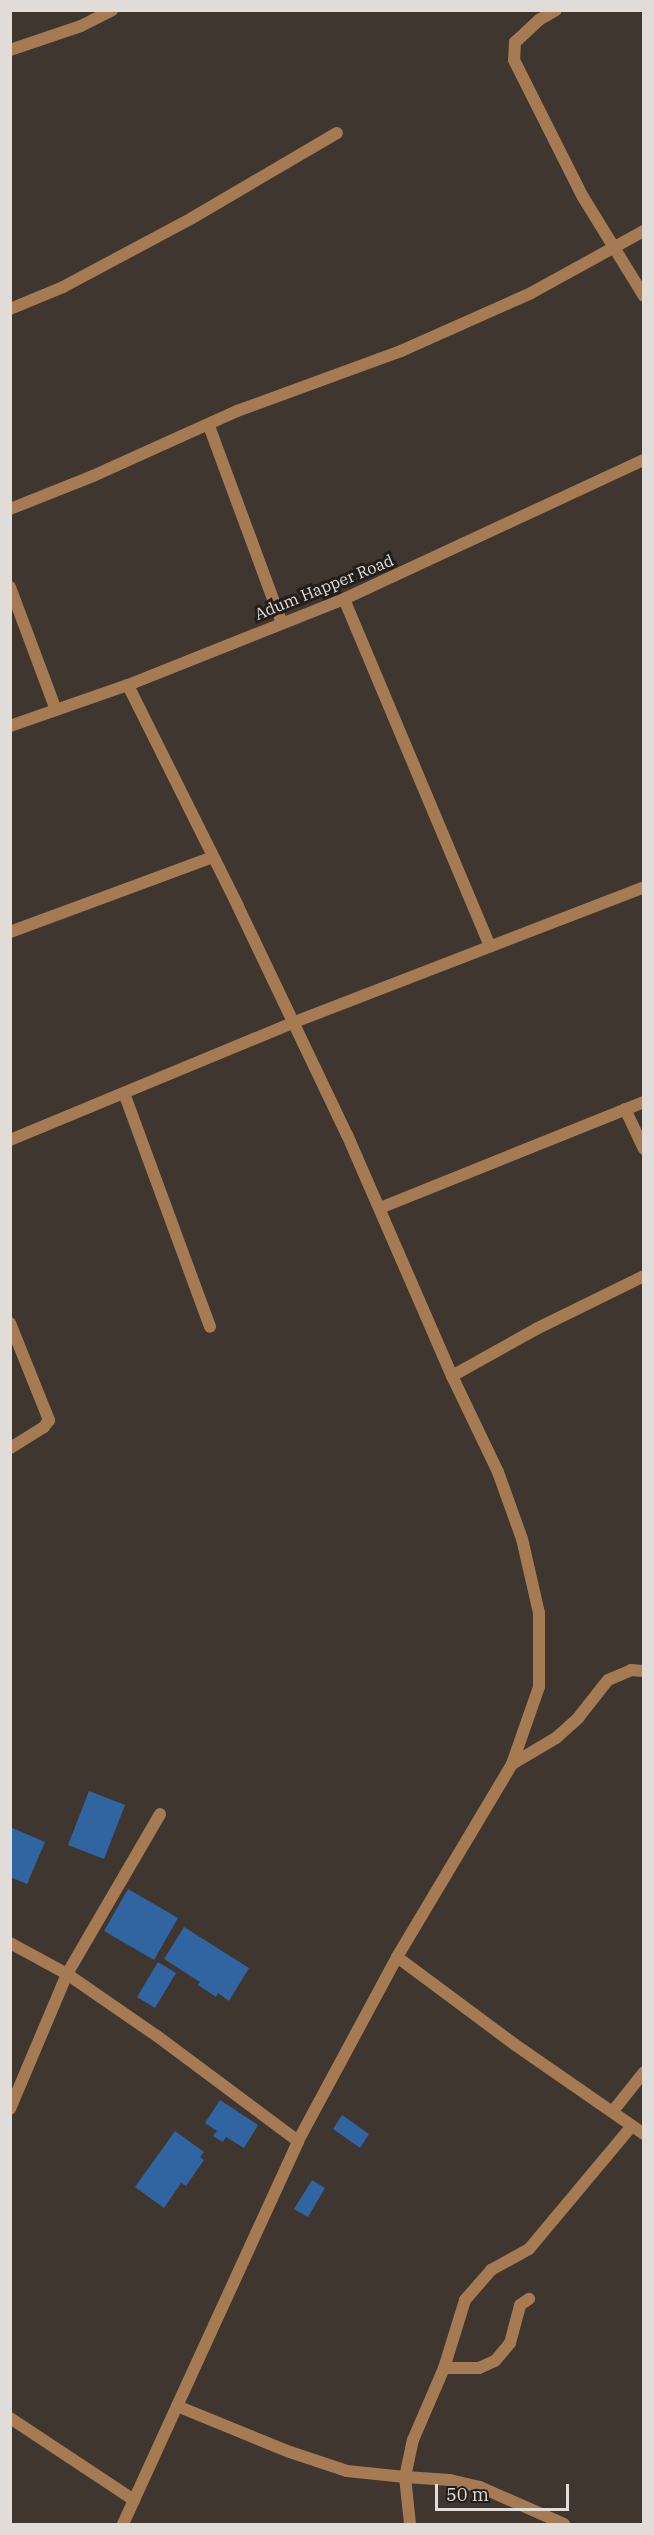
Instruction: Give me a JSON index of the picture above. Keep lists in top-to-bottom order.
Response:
{
  "streets": {
    "street": ["Adum Happer Road"]
  },
  "scale_bar": "50 m"
}
